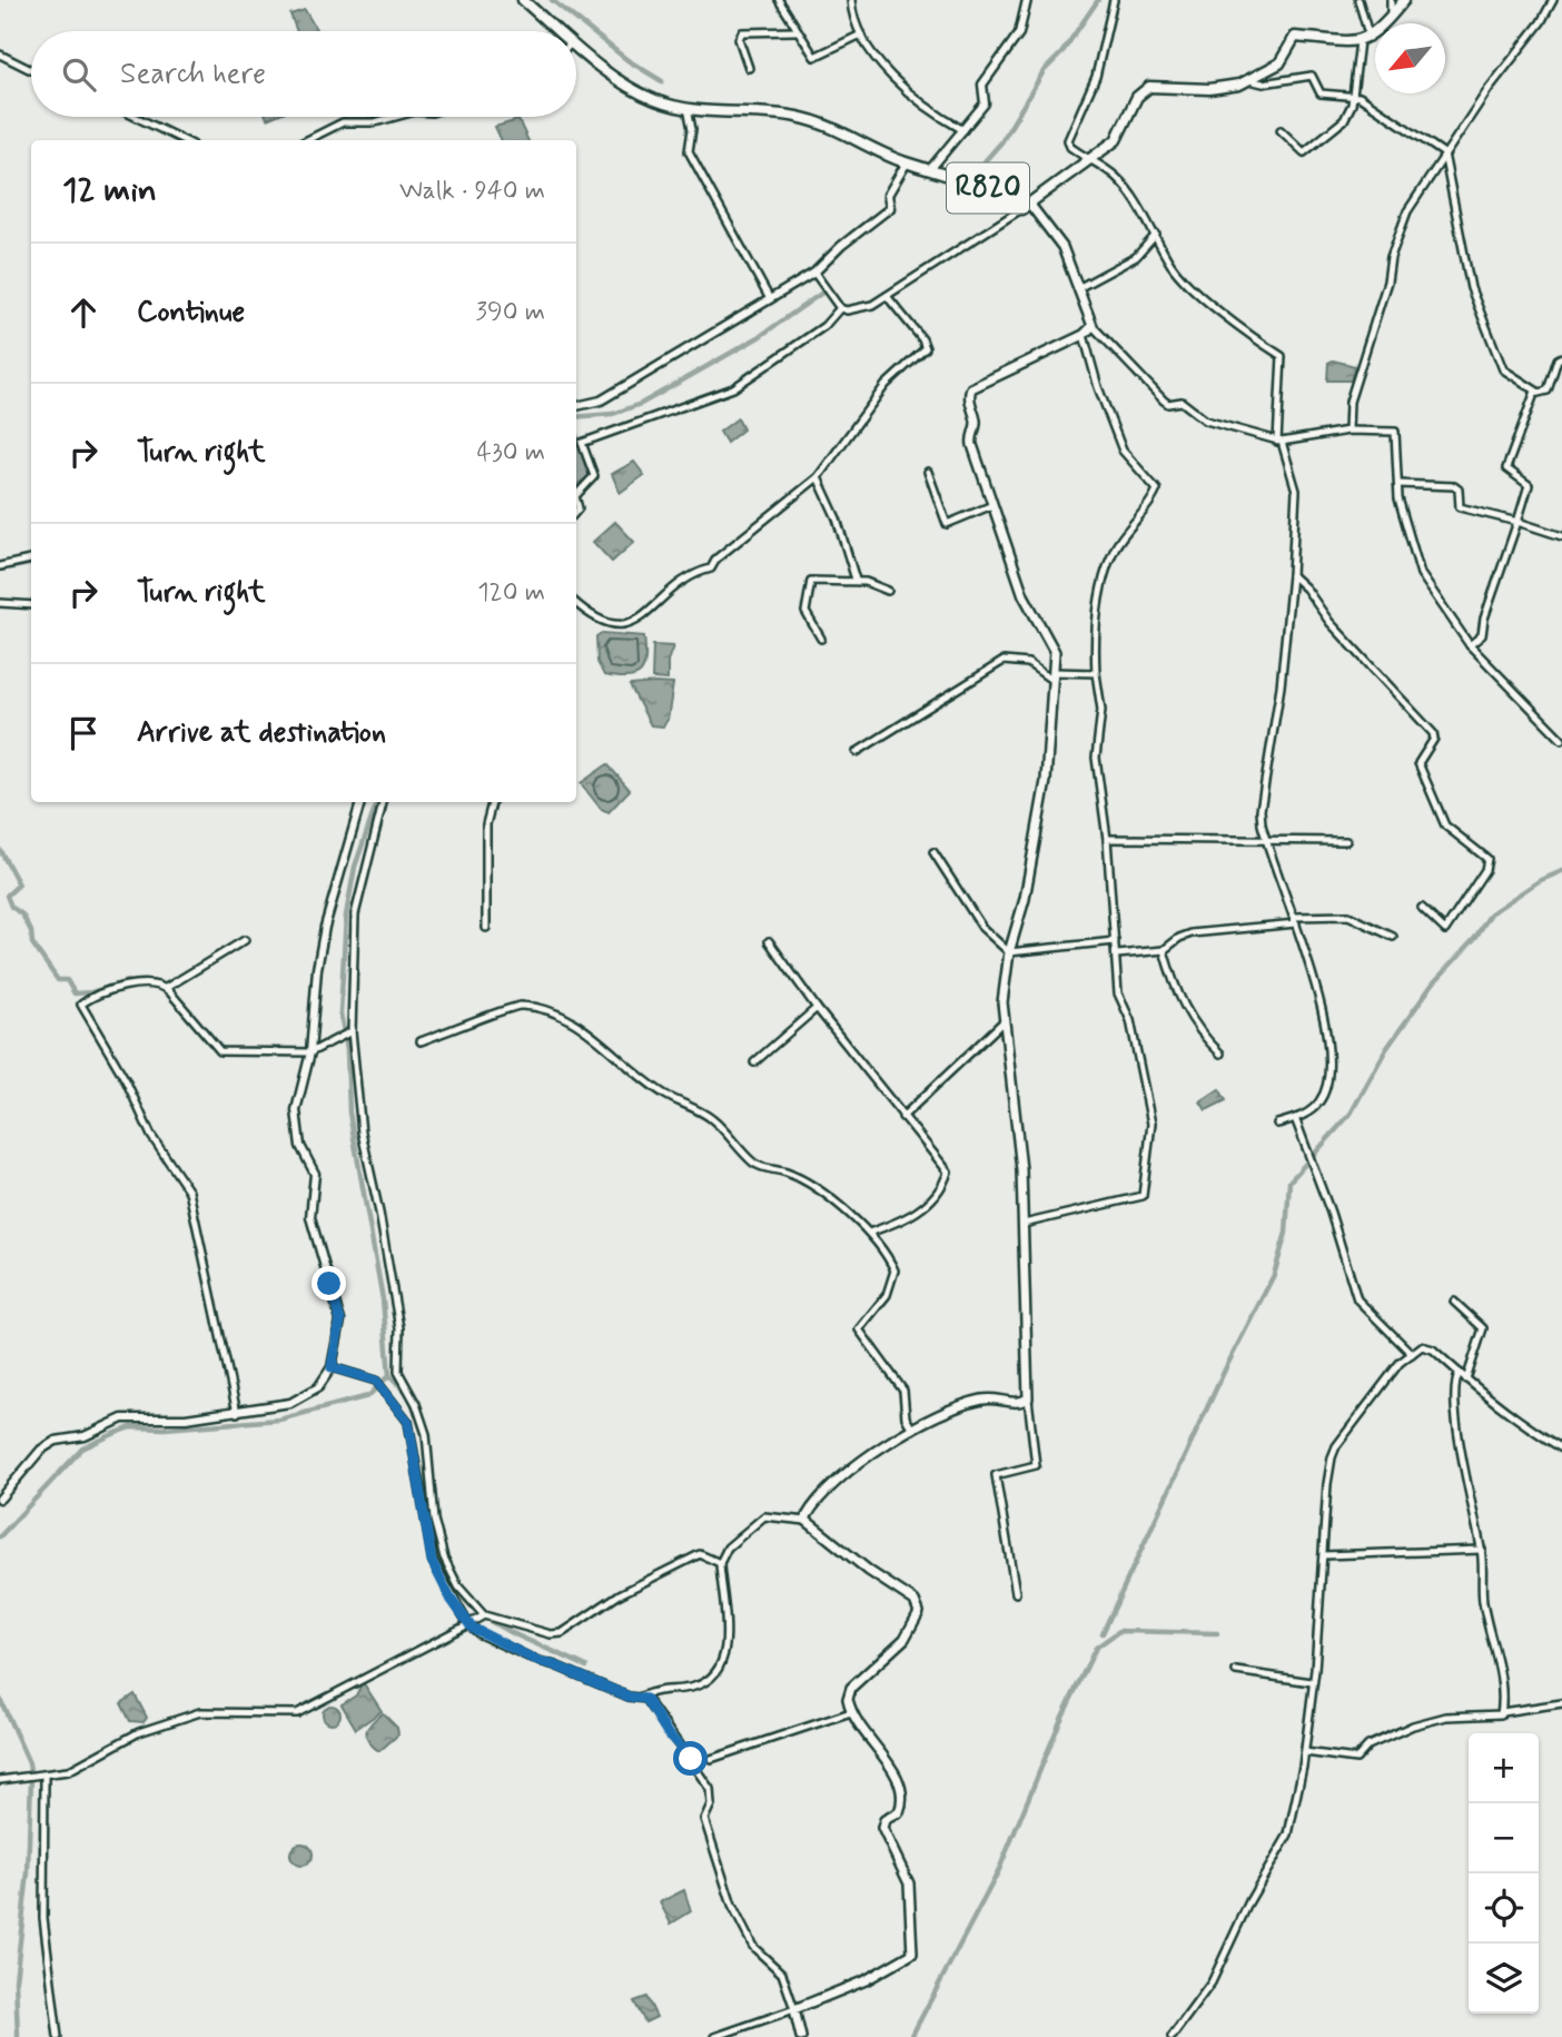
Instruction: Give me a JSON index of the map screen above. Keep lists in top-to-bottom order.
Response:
{
  "streets": {
    "main road": ["R820"]
  },
  "north": "bottom left",
  "page": {
    "search": "Search here",
    "heading": ["12 min", "Walk · 940 m"],
    "list": [
      ["Continue", "390 m"],
      ["Turn right", "430 m"],
      ["Turn right", "120 m"],
      "Arrive at destination"
    ],
    "map_buttons": ["+", "−"]
  }
}
